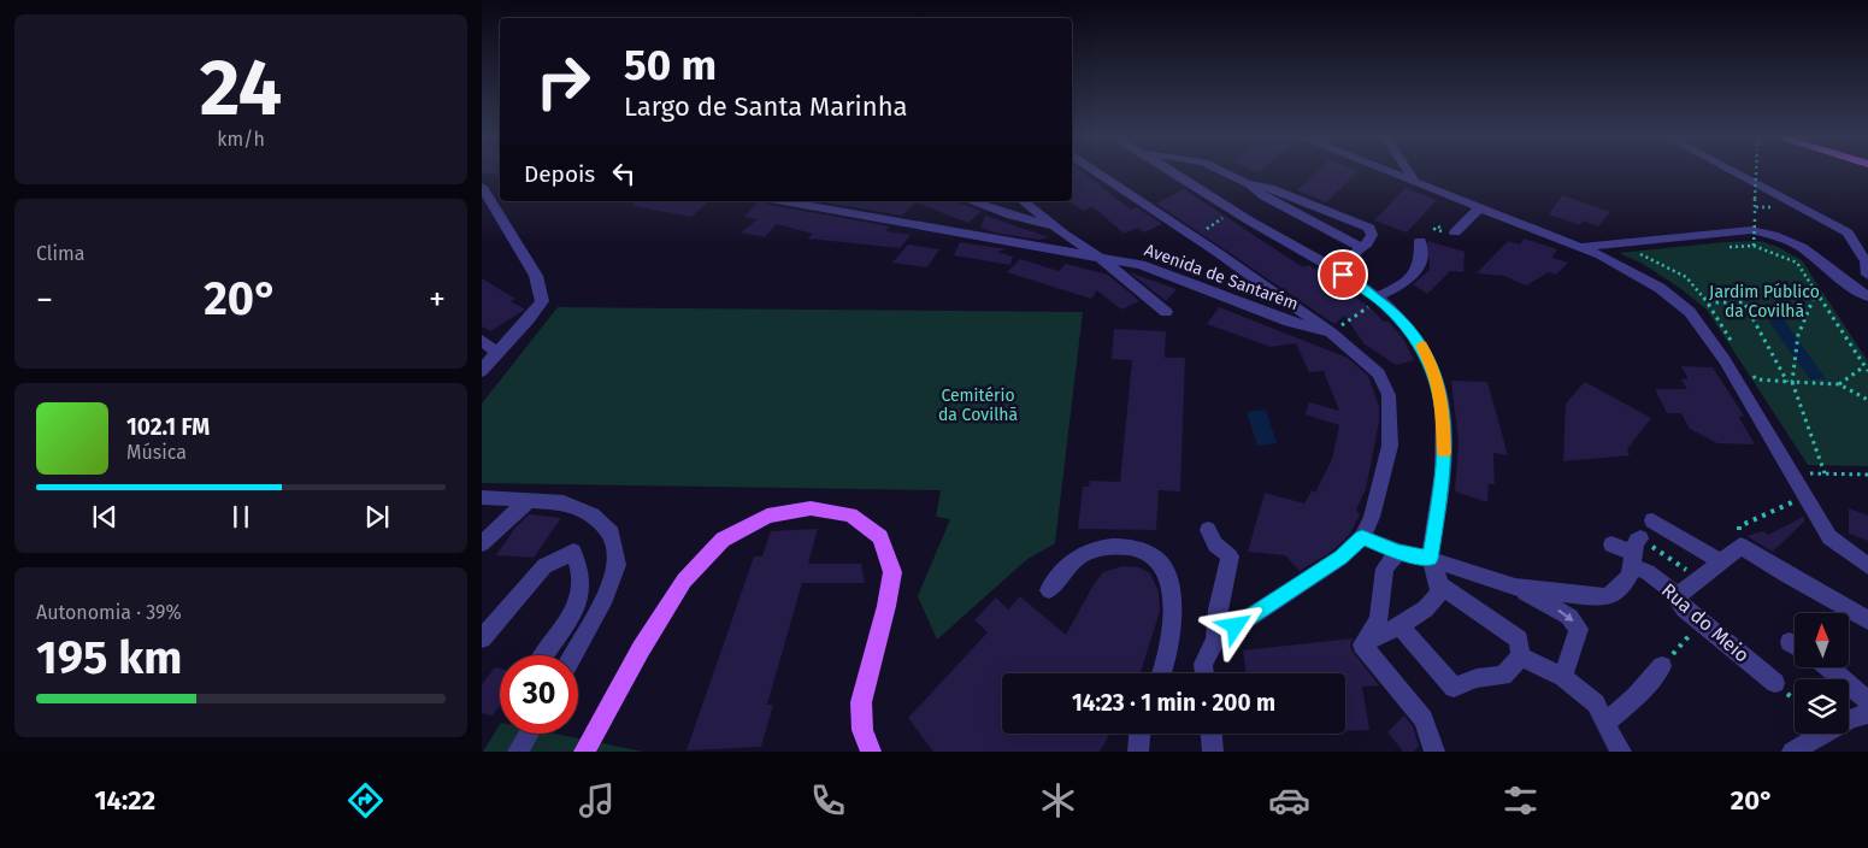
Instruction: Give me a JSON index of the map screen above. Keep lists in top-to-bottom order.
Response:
{
  "streets": {
    "street": ["Avenida de Santarém", "Rua do Meio"]
  },
  "parks": ["Jardim Público da Covilhã", "Cemitério da Covilhã"],
  "north": "top",
  "page": {
    "tile": [
      ["24", "km/h"],
      "Clima",
      ["Autonomia · 39%", "195 km"]
    ],
    "turn": ["50 m", "Largo de Santa Marinha"],
    "then": "Depois",
    "heat": ["−", "20°", "+"],
    "song": ["102.1 FM", "Música"],
    "limit": "30",
    "trip": "14:23 · 1 min · 200 m",
    "tabs": ["14:22", "20°"]
  }
}
